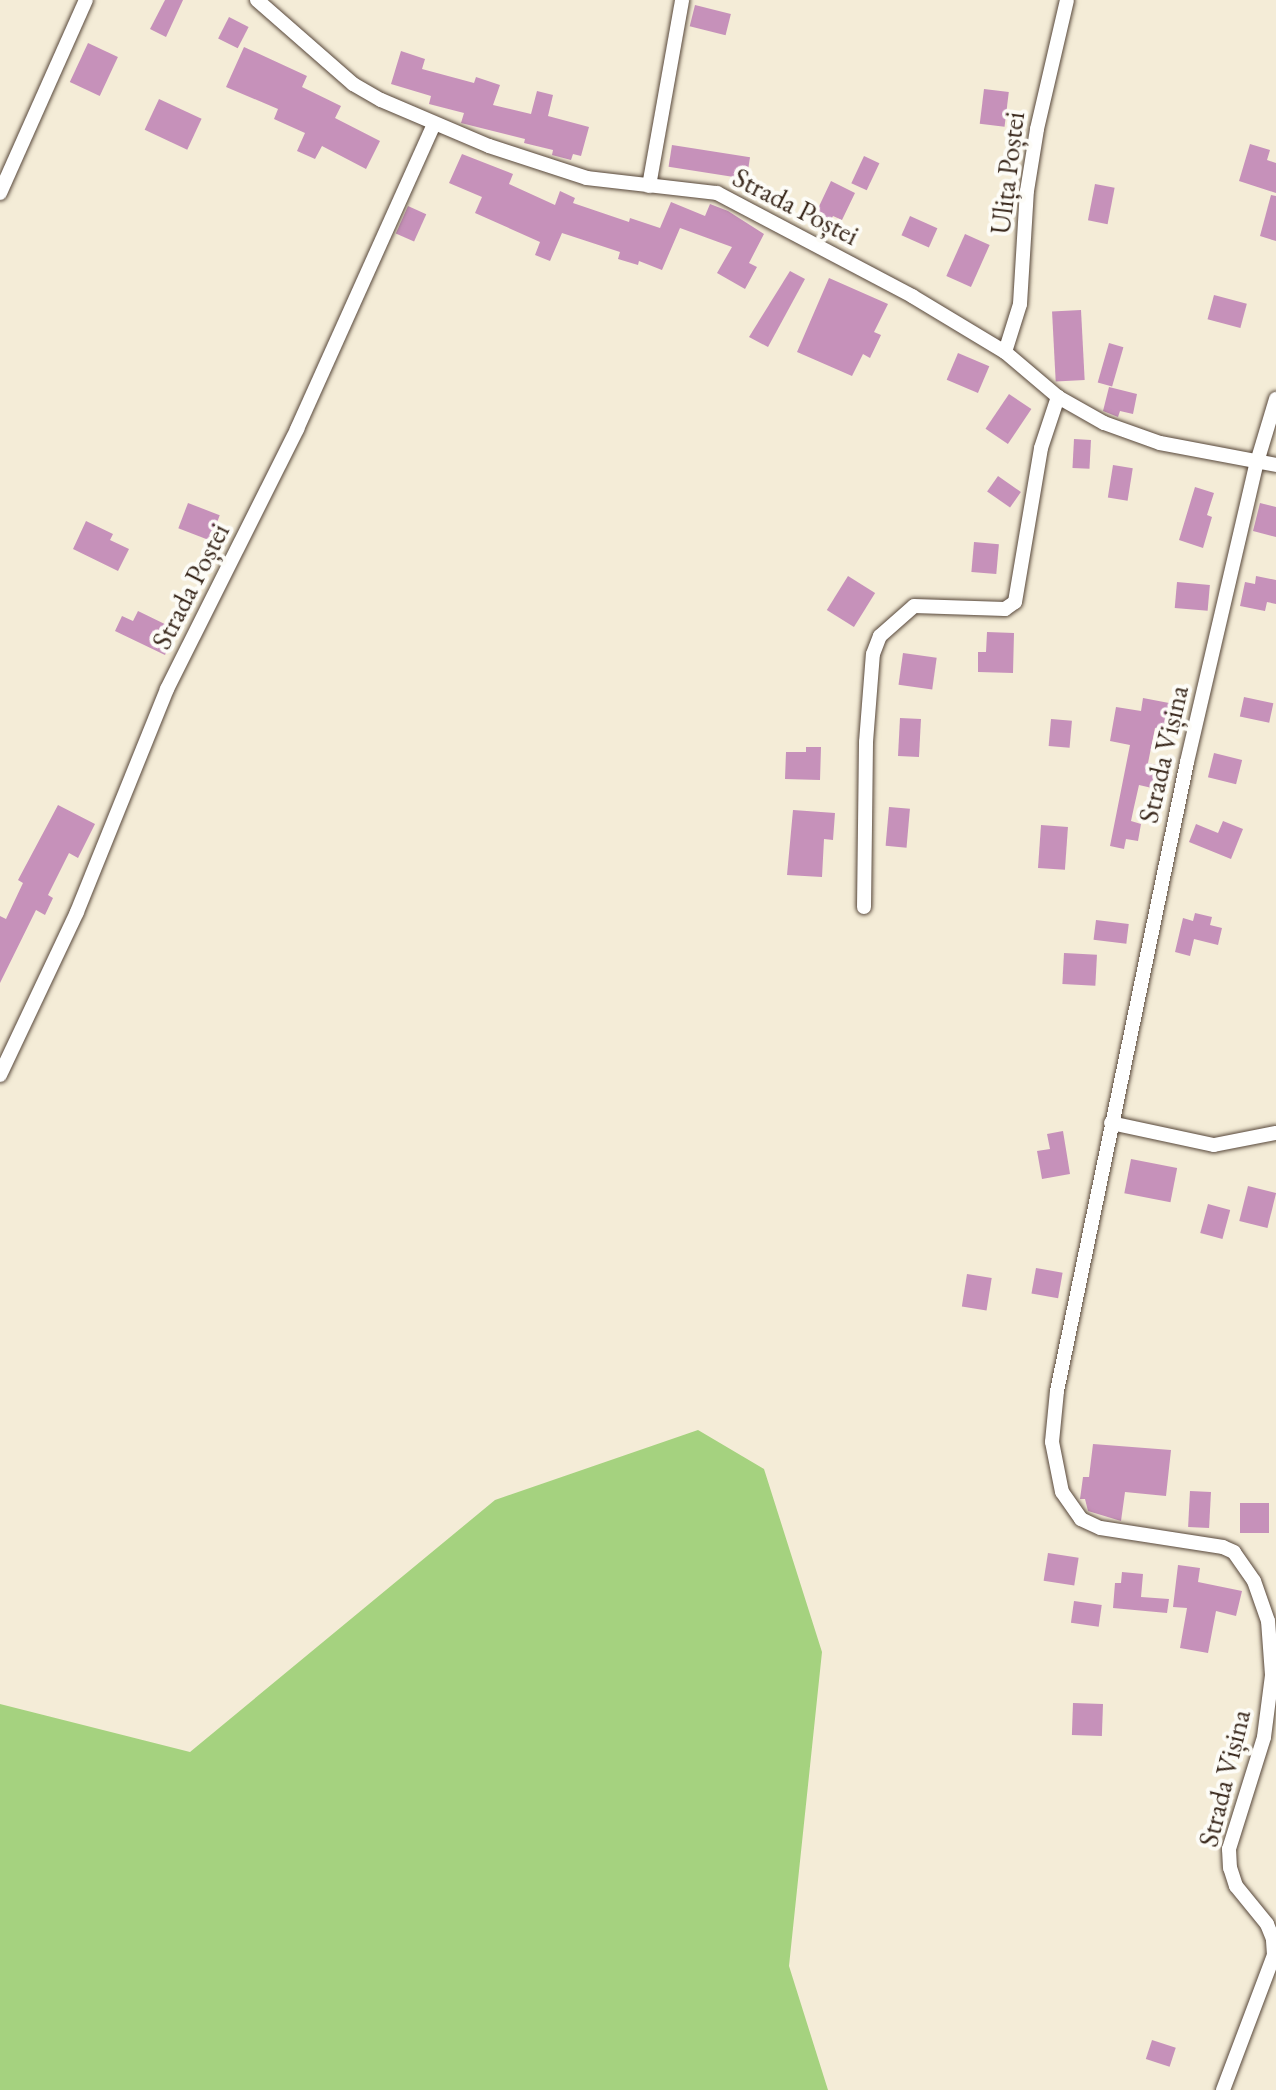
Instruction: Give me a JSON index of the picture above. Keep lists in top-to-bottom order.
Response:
{
  "streets": {
    "street": ["Ulița Poștei", "Strada Poștei", "Strada Vișina"]
  },
  "crossings": [
    ["Ulița Poștei", "Strada Poștei"],
    ["Strada Poștei", "Strada Vișina"]
  ]
}
